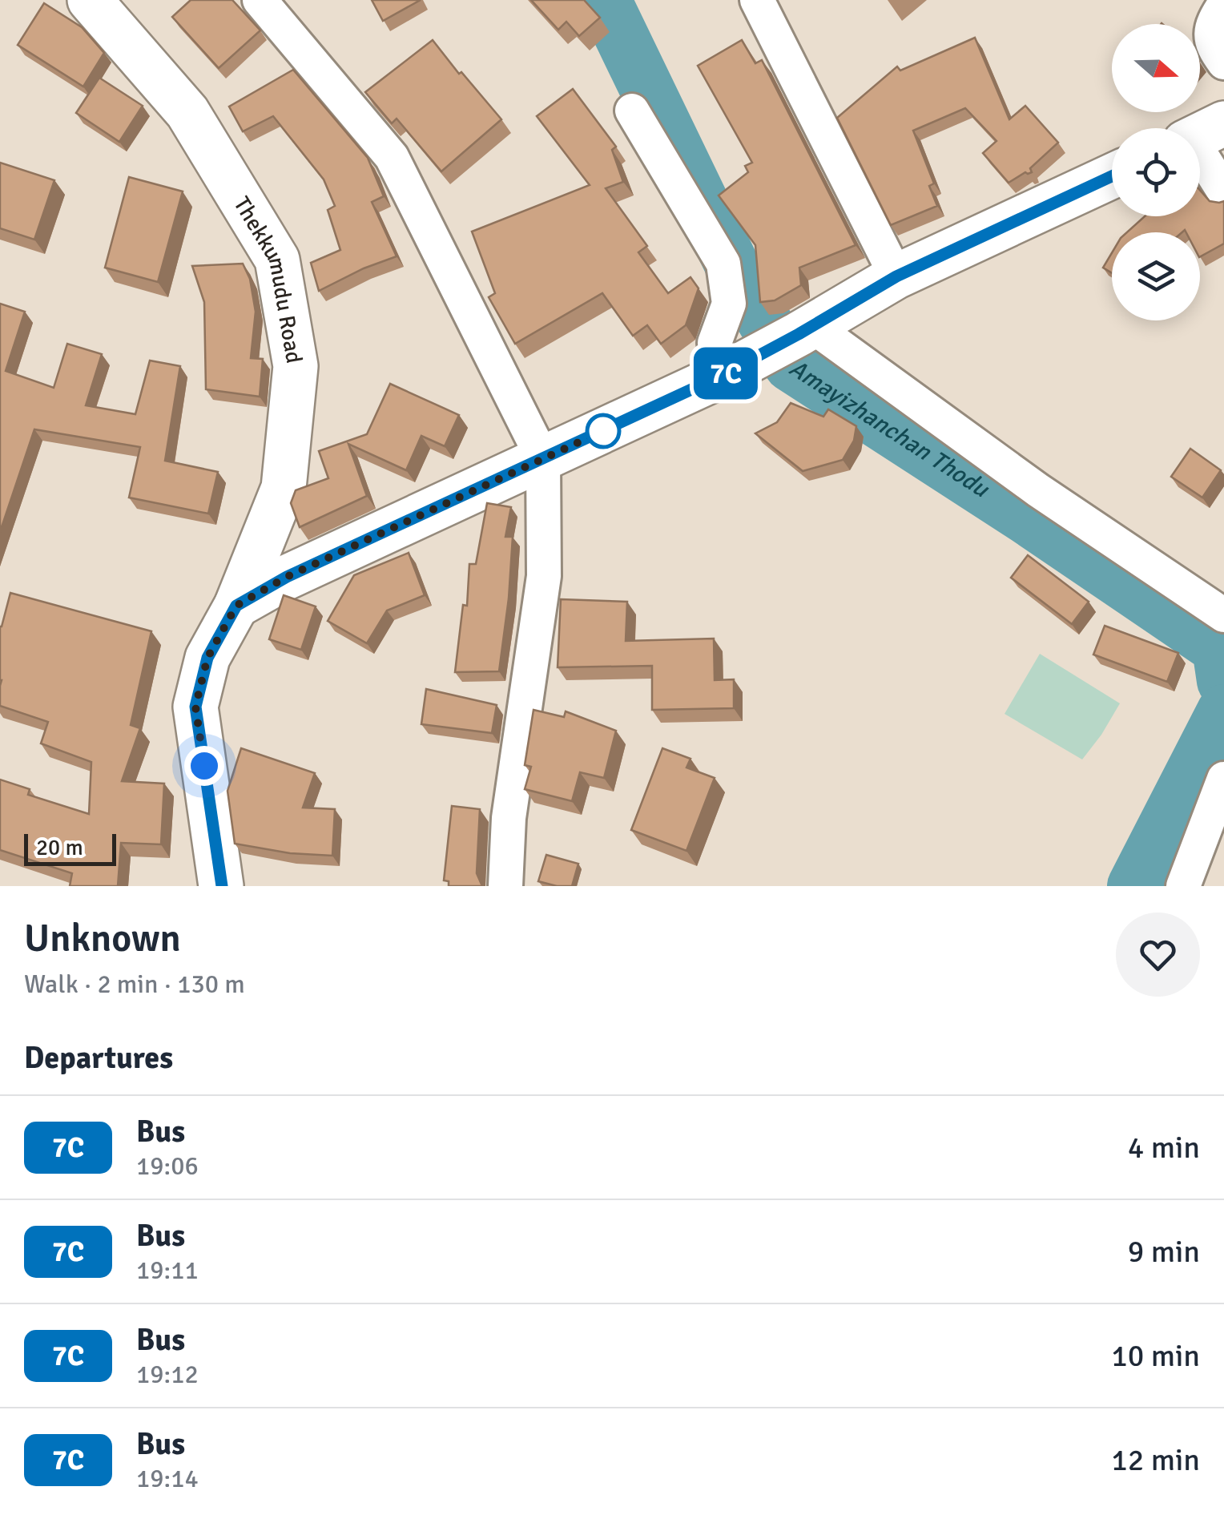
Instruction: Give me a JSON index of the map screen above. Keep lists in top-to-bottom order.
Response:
{
  "streets": {
    "main road": ["Thekkumudu Road"]
  },
  "water": ["Amayizhanchan Thodu"],
  "lines": ["bus line 7C"],
  "scale_bar": "20 m",
  "north": "right",
  "page": {
    "on_map": "7C",
    "scale": "20 m",
    "heading": [
      ["Unknown", "Walk · 2 min · 130 m"],
      "Departures"
    ],
    "list": [
      {
        "mark": "7C",
        "name": "Bus",
        "note": "19:06",
        "value": "4 min"
      },
      {
        "mark": "7C",
        "name": "Bus",
        "note": "19:11",
        "value": "9 min"
      },
      {
        "mark": "7C",
        "name": "Bus",
        "note": "19:12",
        "value": "10 min"
      },
      {
        "mark": "7C",
        "name": "Bus",
        "note": "19:14",
        "value": "12 min"
      }
    ]
  }
}
